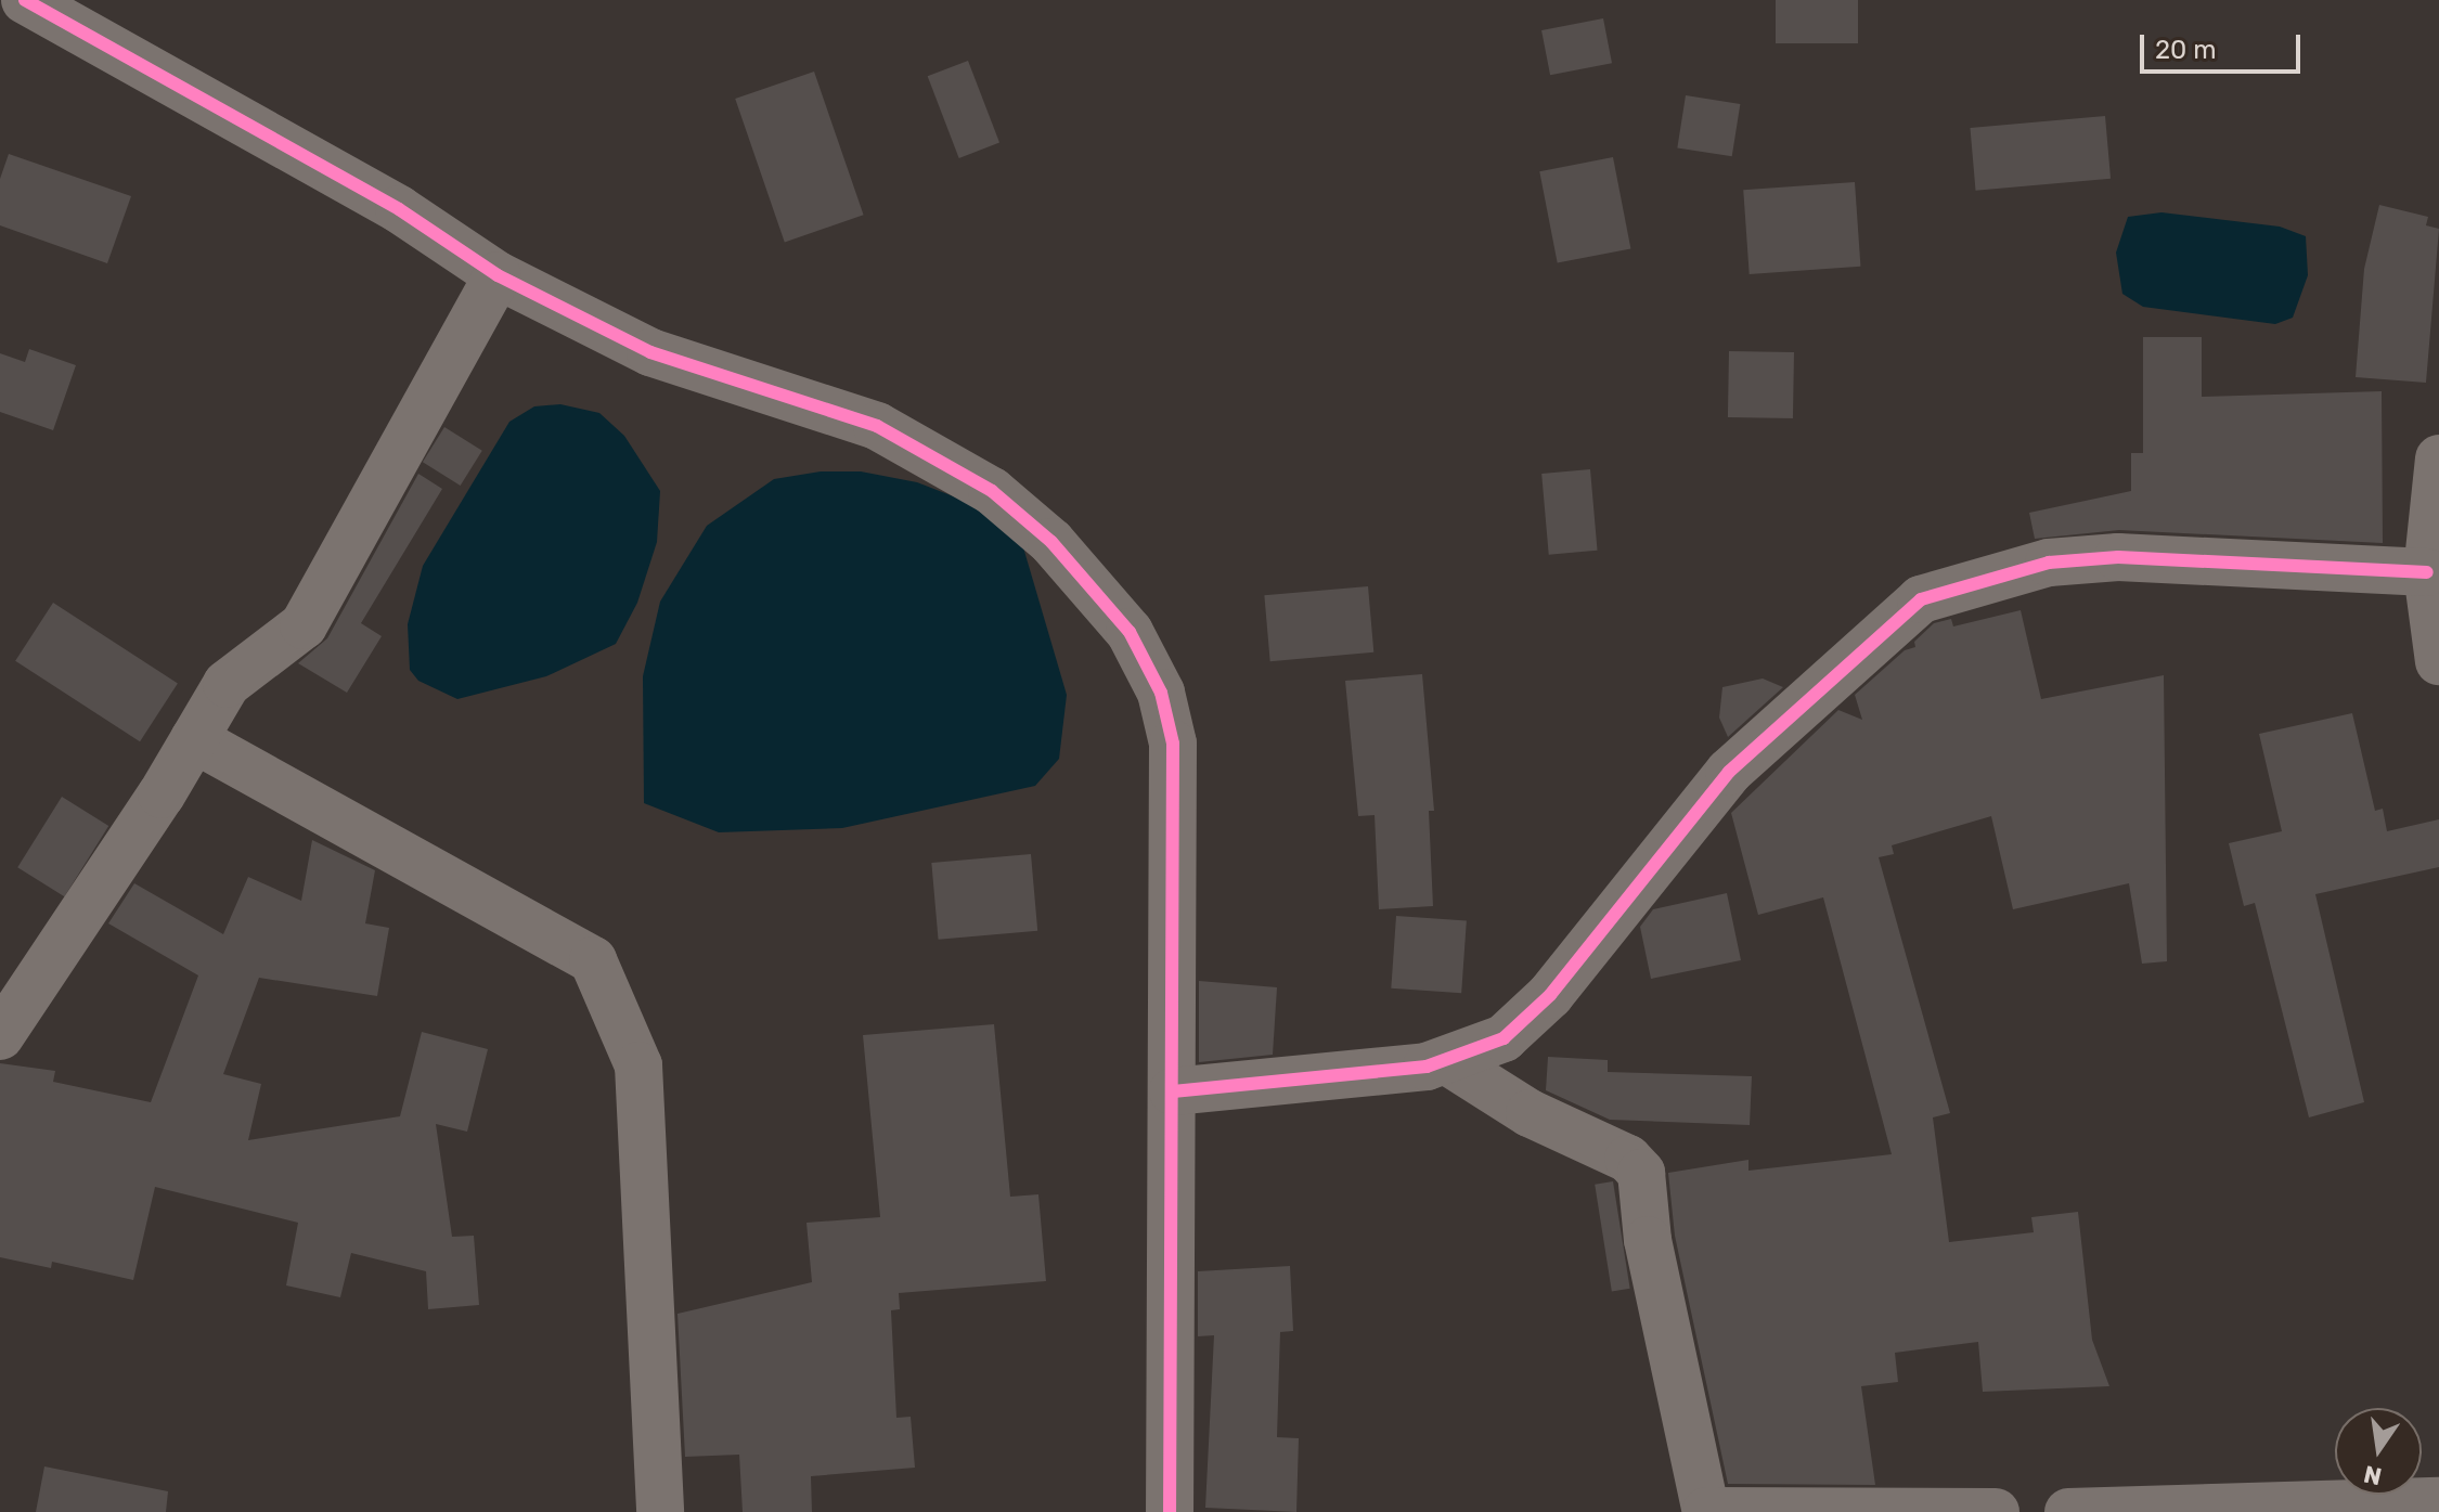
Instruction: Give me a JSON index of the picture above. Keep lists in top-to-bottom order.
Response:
{
  "scale_bar": "20 m",
  "north": "bottom"
}
